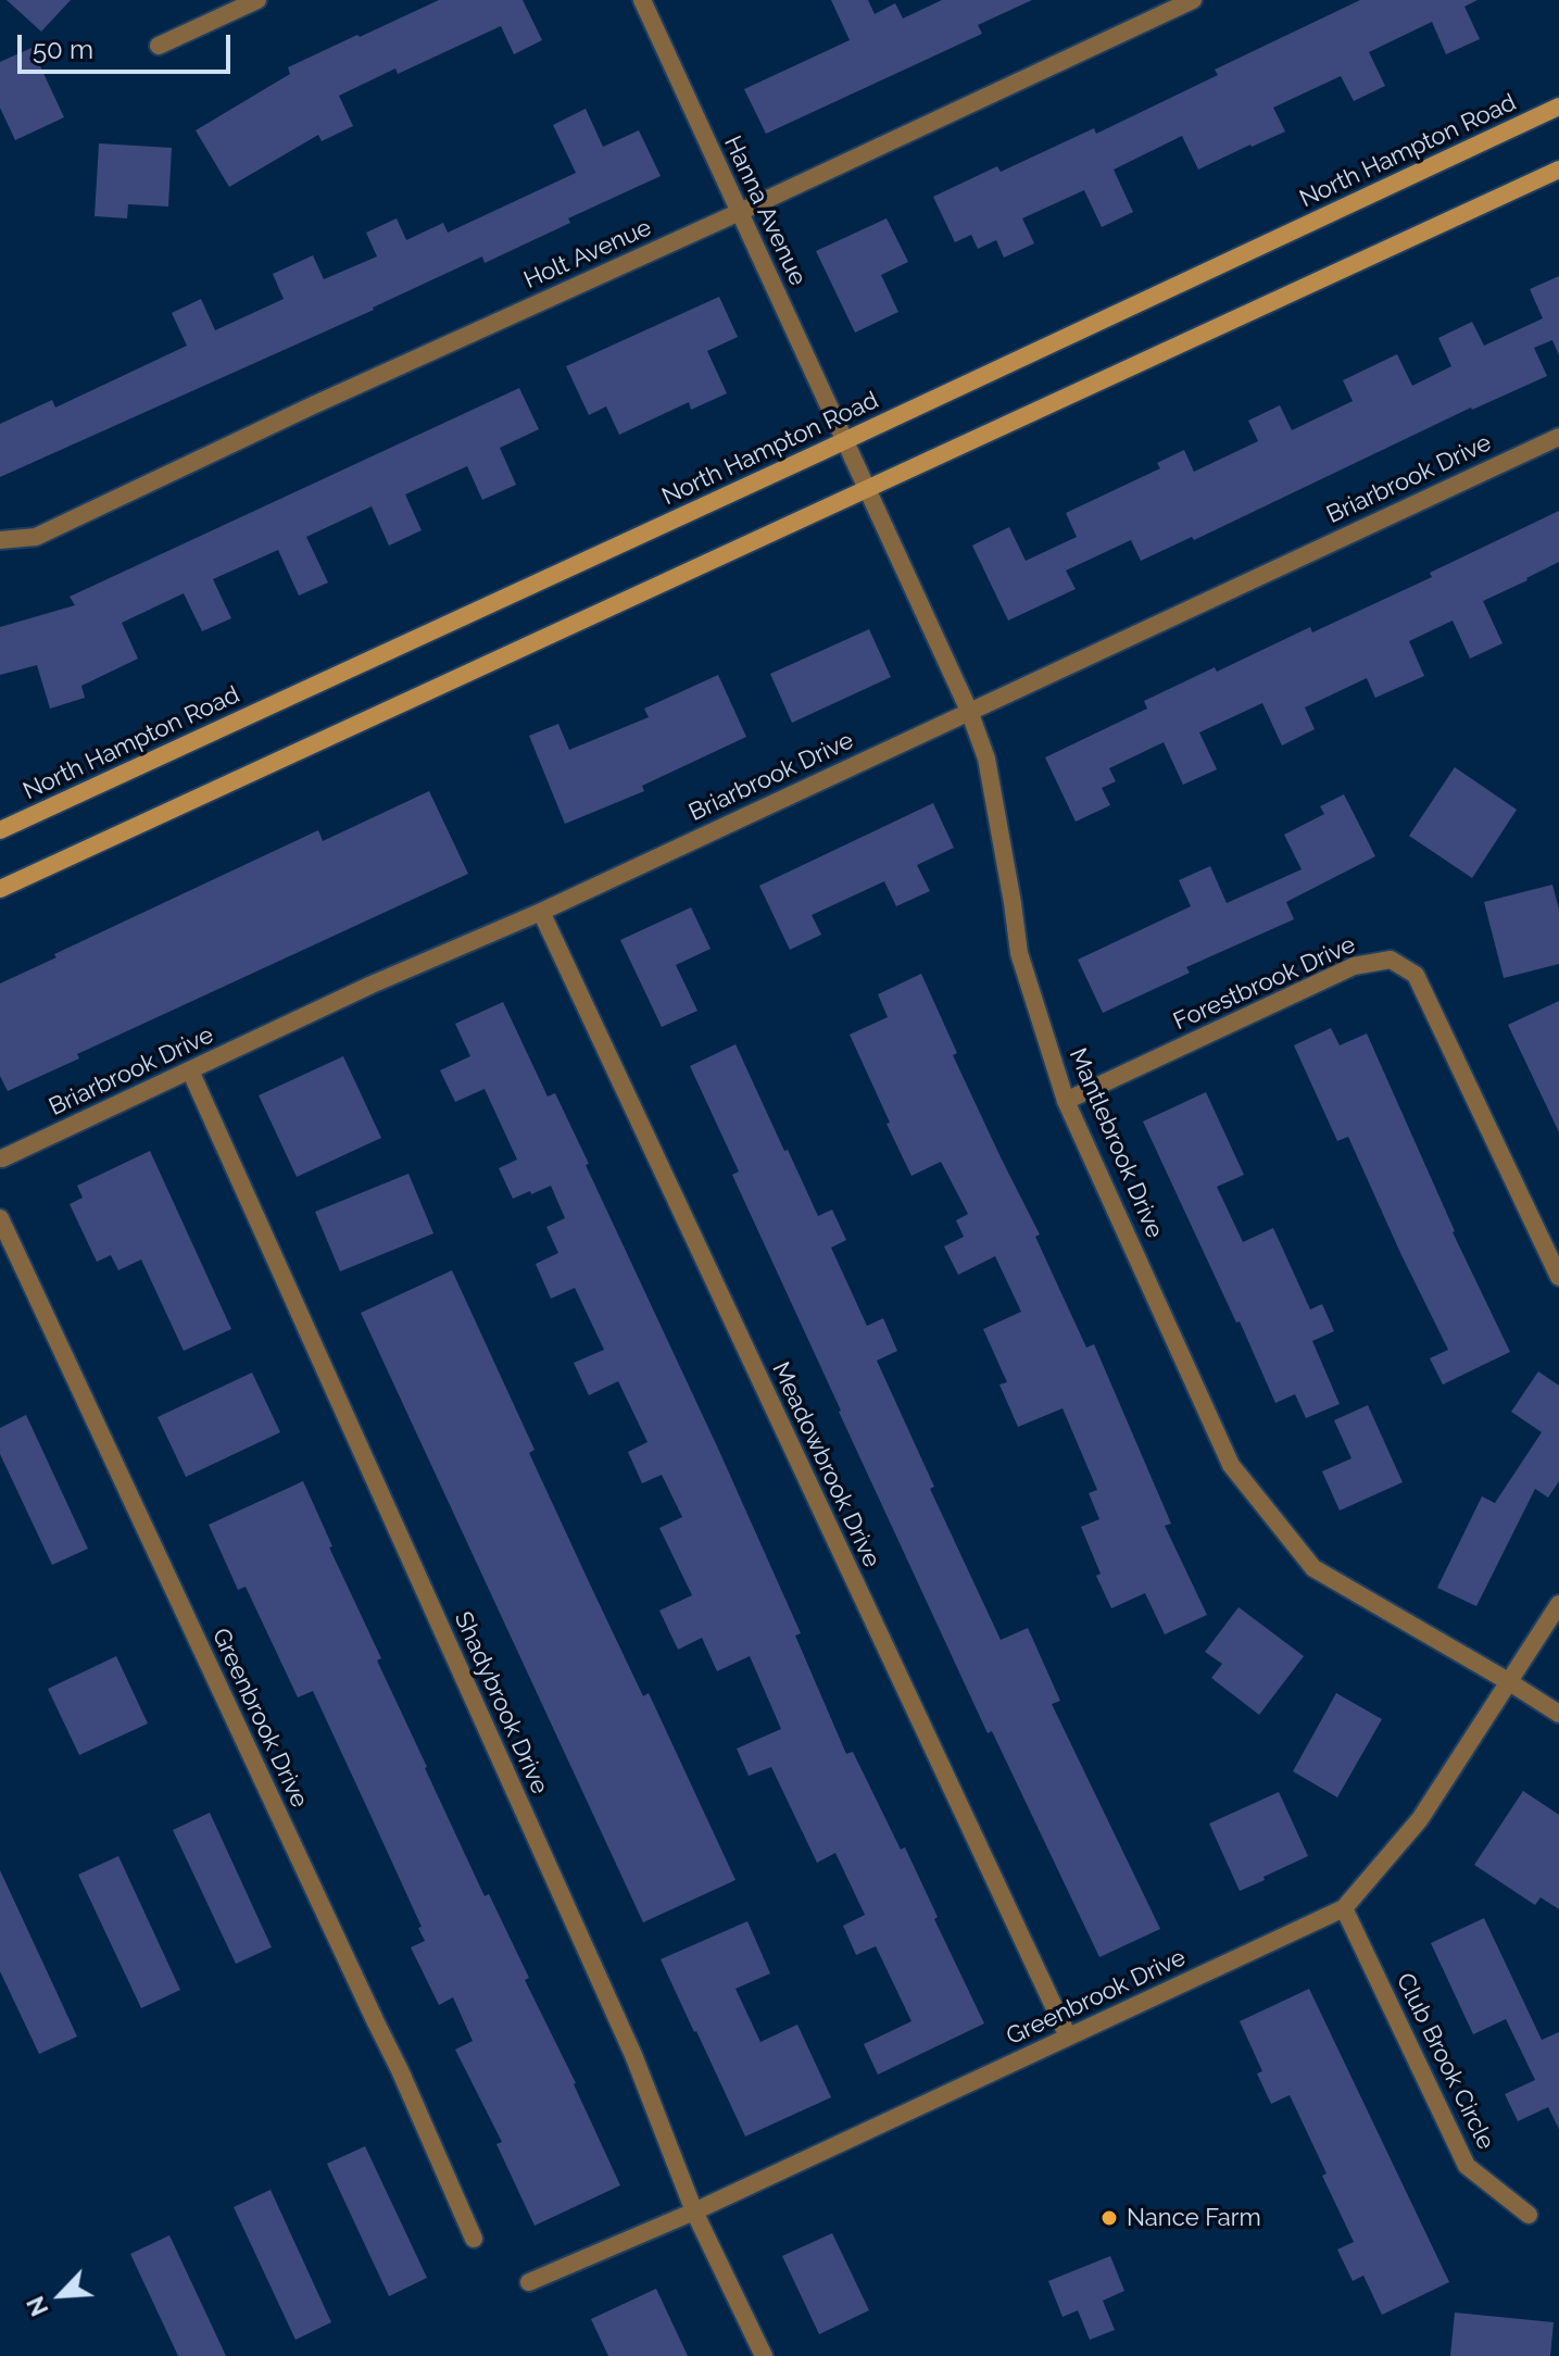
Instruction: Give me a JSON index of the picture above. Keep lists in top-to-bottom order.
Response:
{
  "streets": {
    "main road": ["North Hampton Road"],
    "street": [
      "Hanna Avenue",
      "Holt Avenue",
      "Briarbrook Drive",
      "Forestbrook Drive",
      "Mantlebrook Drive",
      "Meadowbrook Drive",
      "Shadybrook Drive",
      "Greenbrook Drive",
      "Club Brook Circle"
    ]
  },
  "crossings": [
    ["North Hampton Road", "Hanna Avenue"],
    ["North Hampton Road", "Mantlebrook Drive"],
    ["Hanna Avenue", "Holt Avenue"],
    ["Hanna Avenue", "Mantlebrook Drive"],
    ["Briarbrook Drive", "Mantlebrook Drive"],
    ["Briarbrook Drive", "Meadowbrook Drive"],
    ["Briarbrook Drive", "Shadybrook Drive"],
    ["Forestbrook Drive", "Mantlebrook Drive"],
    ["Mantlebrook Drive", "Greenbrook Drive"],
    ["Meadowbrook Drive", "Greenbrook Drive"],
    ["Shadybrook Drive", "Greenbrook Drive"],
    ["Greenbrook Drive", "Club Brook Circle"]
  ],
  "places": ["Nance Farm"],
  "scale_bar": "50 m",
  "north": "bottom left"
}
